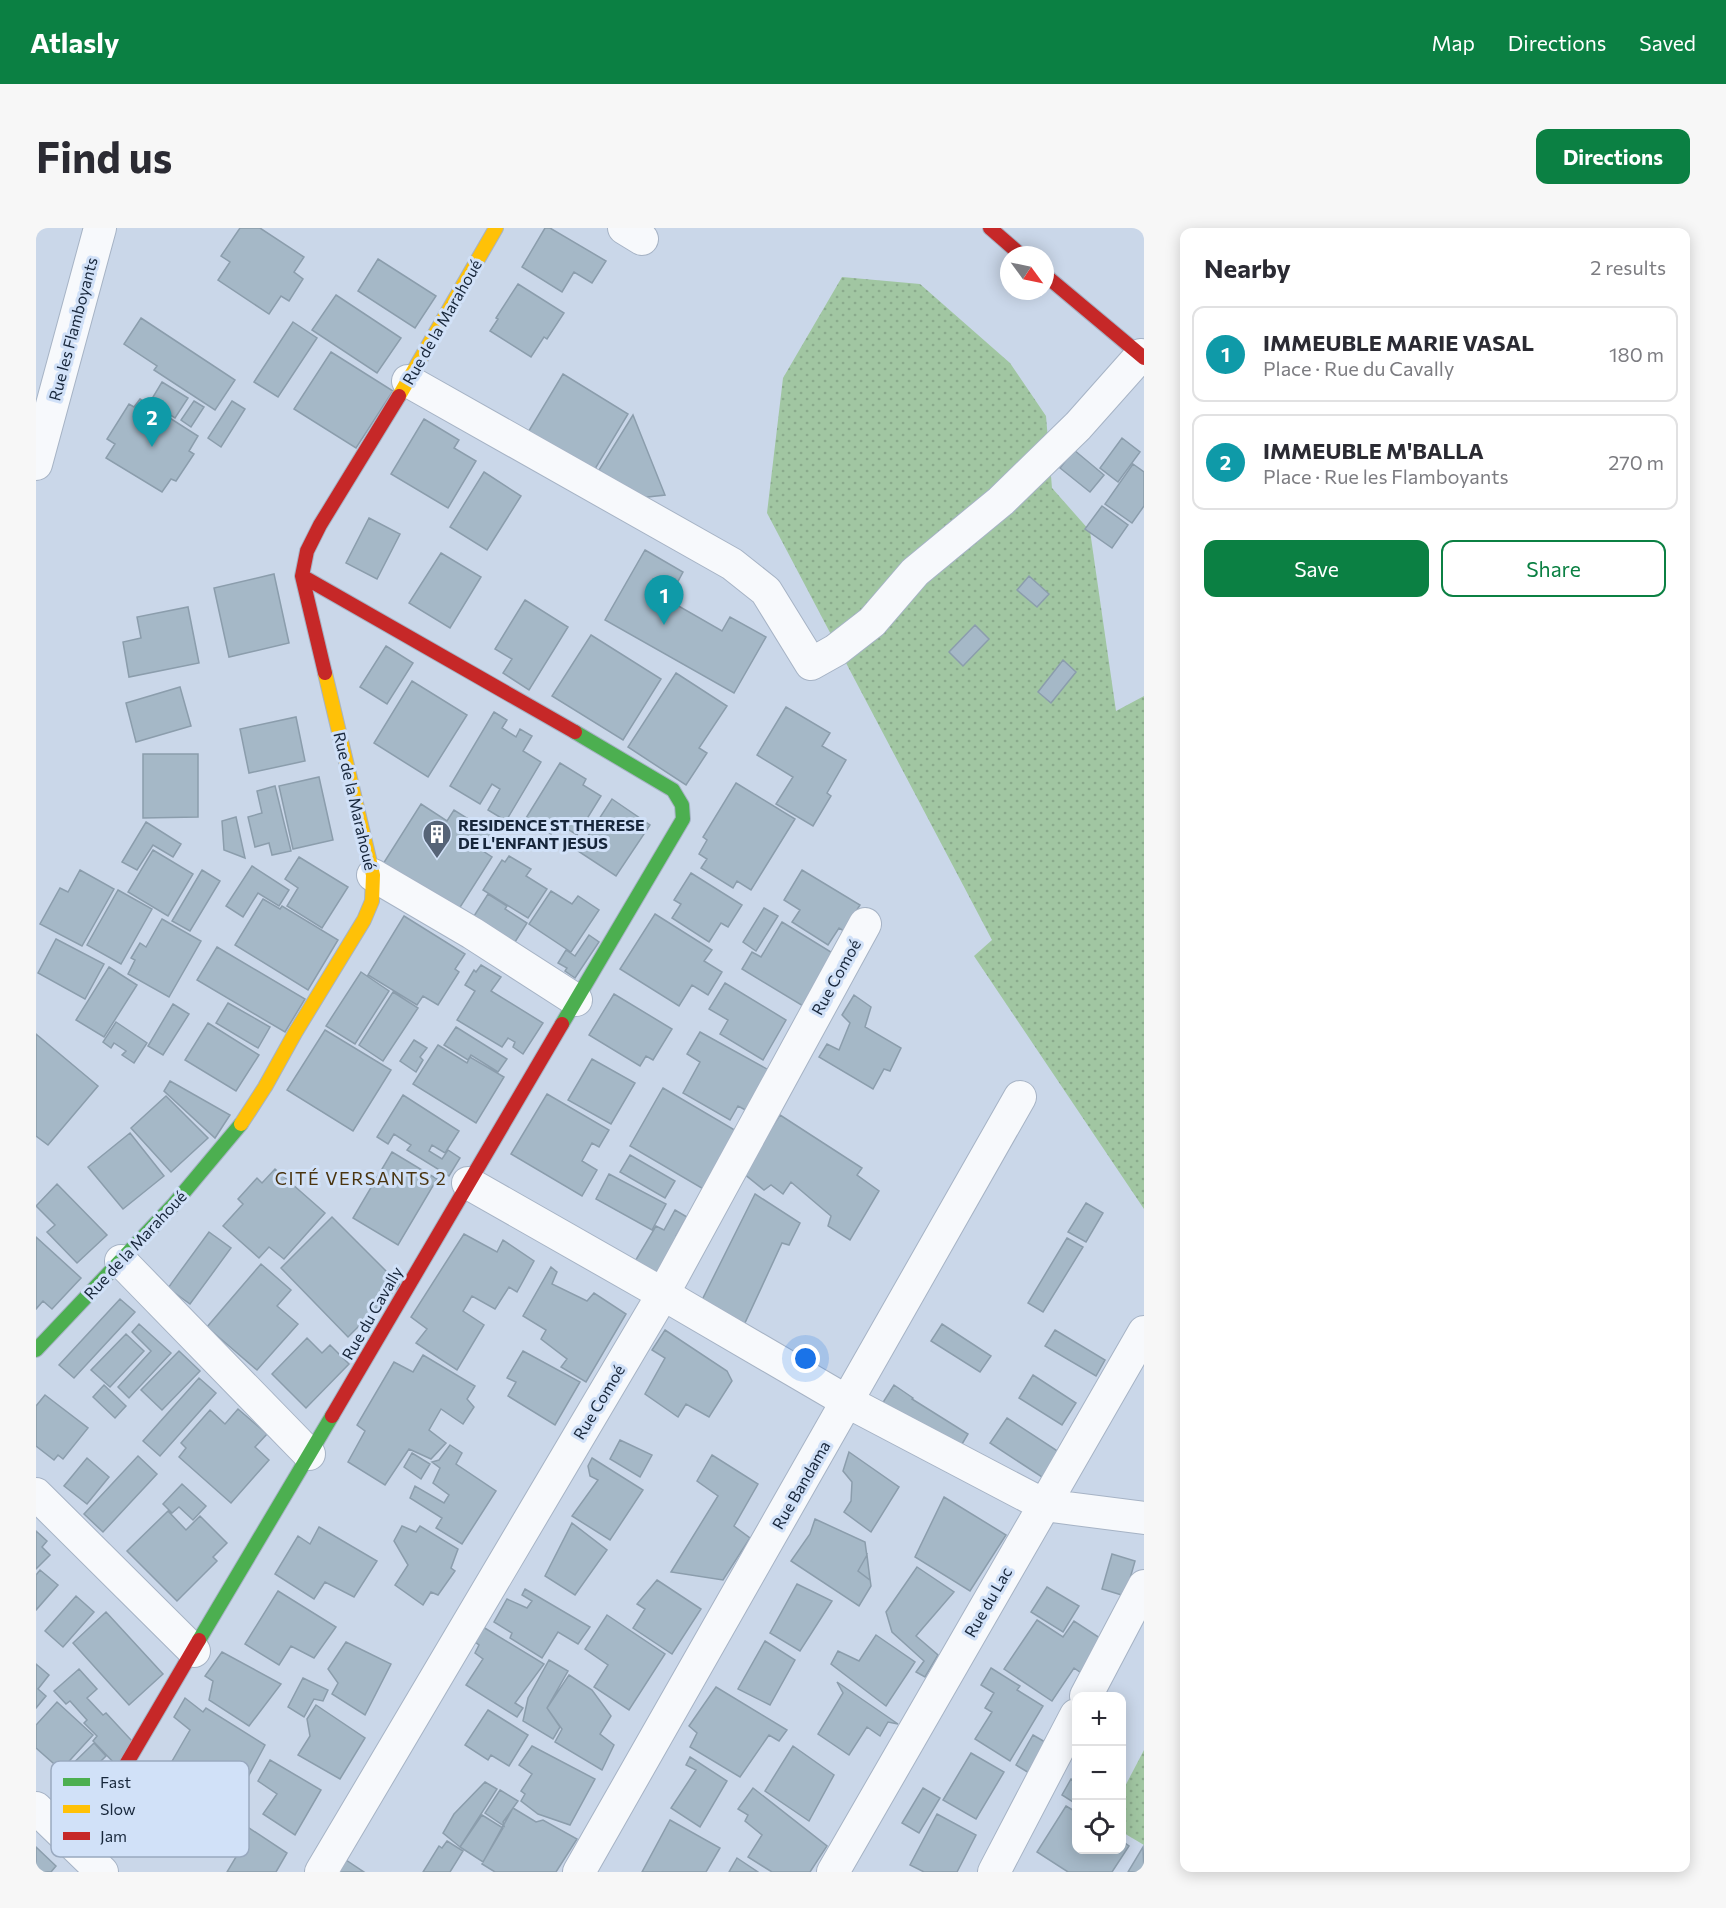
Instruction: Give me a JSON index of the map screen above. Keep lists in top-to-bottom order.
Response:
{
  "streets": {
    "street": [
      "Rue de la Marahoué",
      "Rue les Flamboyants",
      "Rue Comoé",
      "Rue du Cavally",
      "Rue Bandama",
      "Rue du Lac"
    ]
  },
  "crossings": [
    ["Rue de la Marahoué", "Rue du Cavally"]
  ],
  "districts": ["CITÉ VERSANTS 2"],
  "places": {
    "building": ["RESIDENCE ST THERESE DE L'ENFANT JESUS"]
  },
  "legend": ["Fast", "Slow", "Jam"],
  "north": "bottom right",
  "page": {
    "header": "Atlasly",
    "nav": ["Map", "Directions", "Saved"],
    "buttons": [
      "Directions",
      ["Save", "Share"]
    ],
    "title": "Find us",
    "heading": ["Nearby", "2 results"],
    "list": [
      {
        "mark": "1",
        "name": "IMMEUBLE MARIE VASAL",
        "note": "Place · Rue du Cavally",
        "value": "180 m"
      },
      {
        "mark": "2",
        "name": "IMMEUBLE M'BALLA",
        "note": "Place · Rue les Flamboyants",
        "value": "270 m"
      }
    ],
    "pins": ["2", "1"],
    "map_buttons": ["+", "−"]
  }
}
